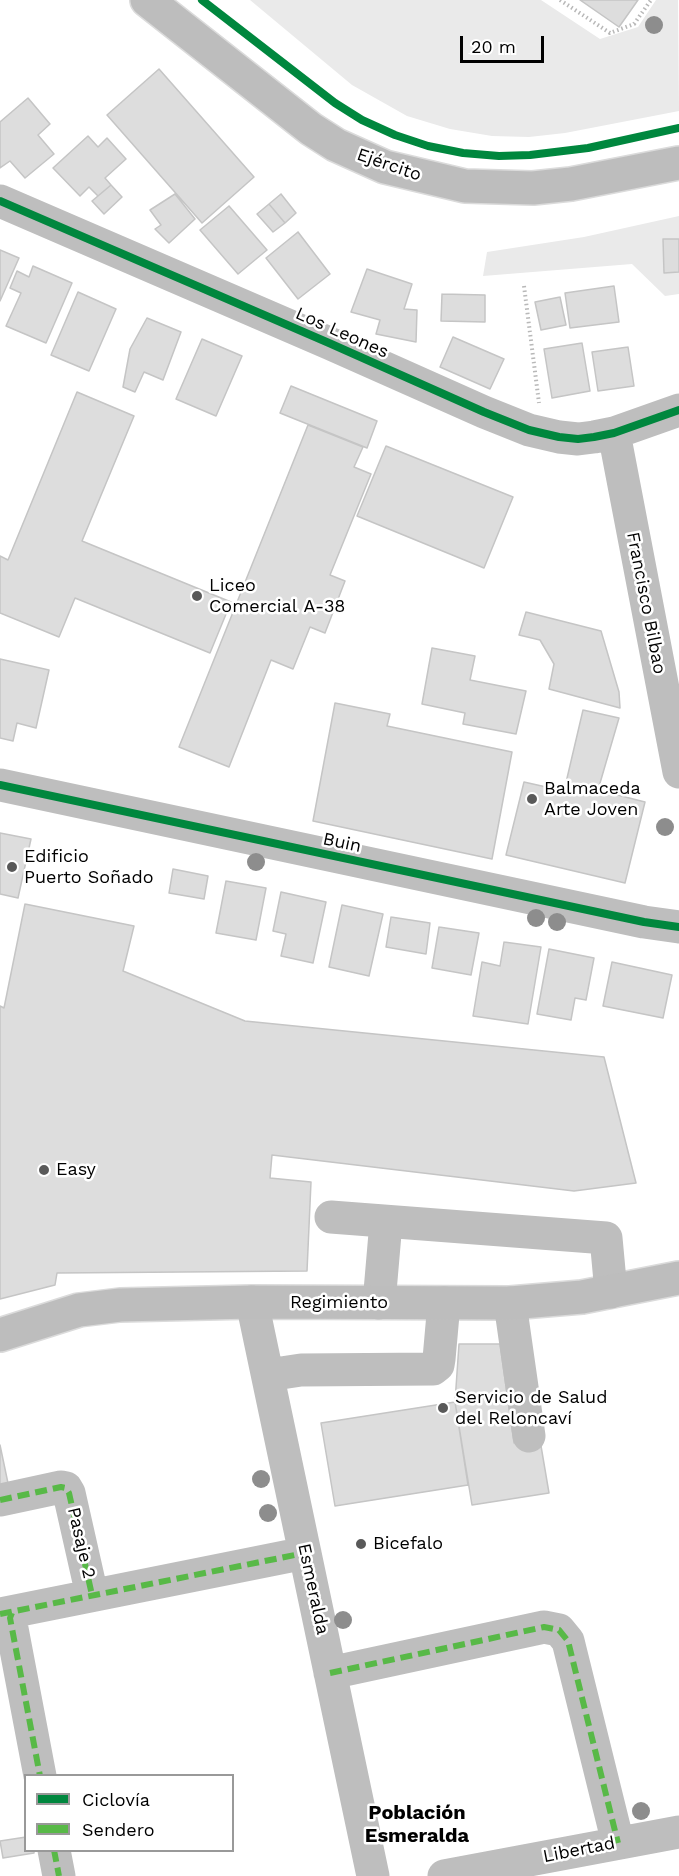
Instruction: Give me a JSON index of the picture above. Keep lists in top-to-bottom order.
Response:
{
  "streets": {
    "main road": ["Ejército", "Regimiento"],
    "street": [
      "Los Leones",
      "Francisco Bilbao",
      "Buin",
      "Pasaje 2",
      "Esmeralda",
      "Libertad"
    ]
  },
  "crossings": [
    ["Los Leones", "Francisco Bilbao"],
    ["Regimiento", "Esmeralda"]
  ],
  "districts": ["Población Esmeralda"],
  "places": [
    "Liceo Comercial A-38",
    "Balmaceda Arte Joven",
    "Edificio Puerto Soñado",
    "Easy",
    "Servicio de Salud del Reloncaví",
    "Bicefalo"
  ],
  "legend": ["Ciclovía", "Sendero"],
  "scale_bar": "20 m"
}
